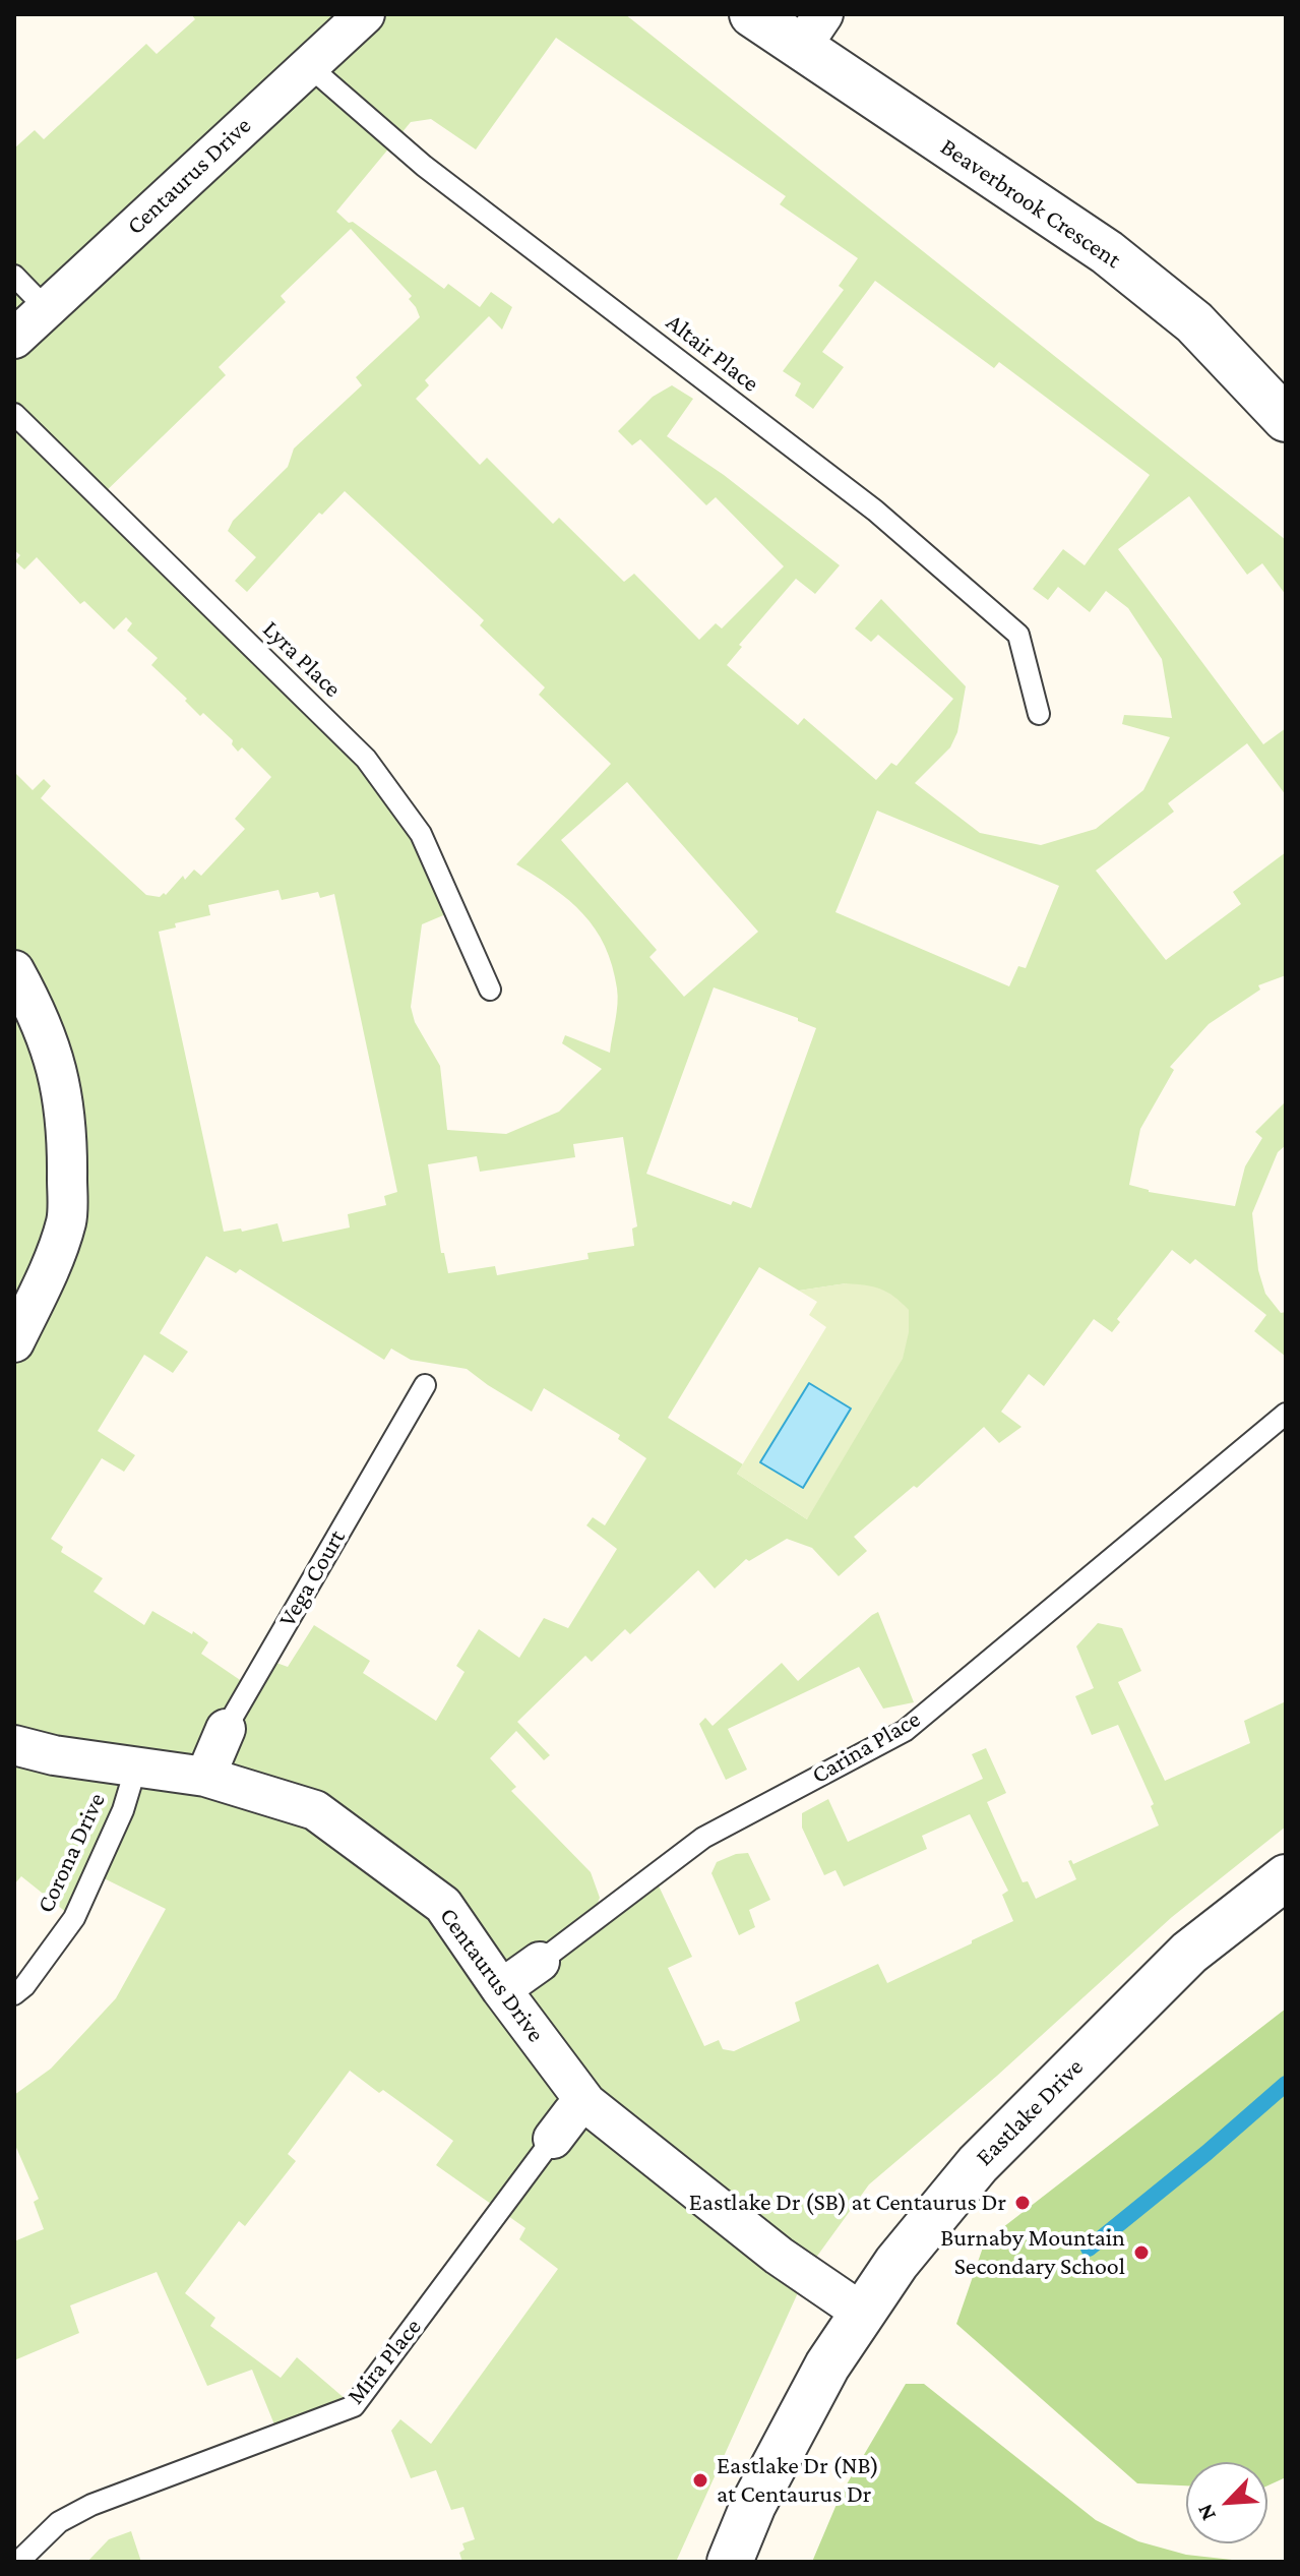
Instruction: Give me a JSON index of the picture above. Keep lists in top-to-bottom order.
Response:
{
  "streets": {
    "street": [
      "Centaurus Drive",
      "Beaverbrook Crescent",
      "Vega Court",
      "Carina Place",
      "Eastlake Drive",
      "Mira Place"
    ],
    "lane": ["Altair Place", "Lyra Place", "Corona Drive"]
  },
  "crossings": [
    ["Centaurus Drive", "Altair Place"],
    ["Centaurus Drive", "Vega Court"],
    ["Centaurus Drive", "Carina Place"],
    ["Centaurus Drive", "Corona Drive"],
    ["Centaurus Drive", "Eastlake Drive"],
    ["Centaurus Drive", "Mira Place"]
  ],
  "places": ["Eastlake Dr (SB) at Centaurus Dr", "Burnaby Mountain Secondary School", "Eastlake Dr (NB) at Centaurus Dr"],
  "north": "bottom left"
}
